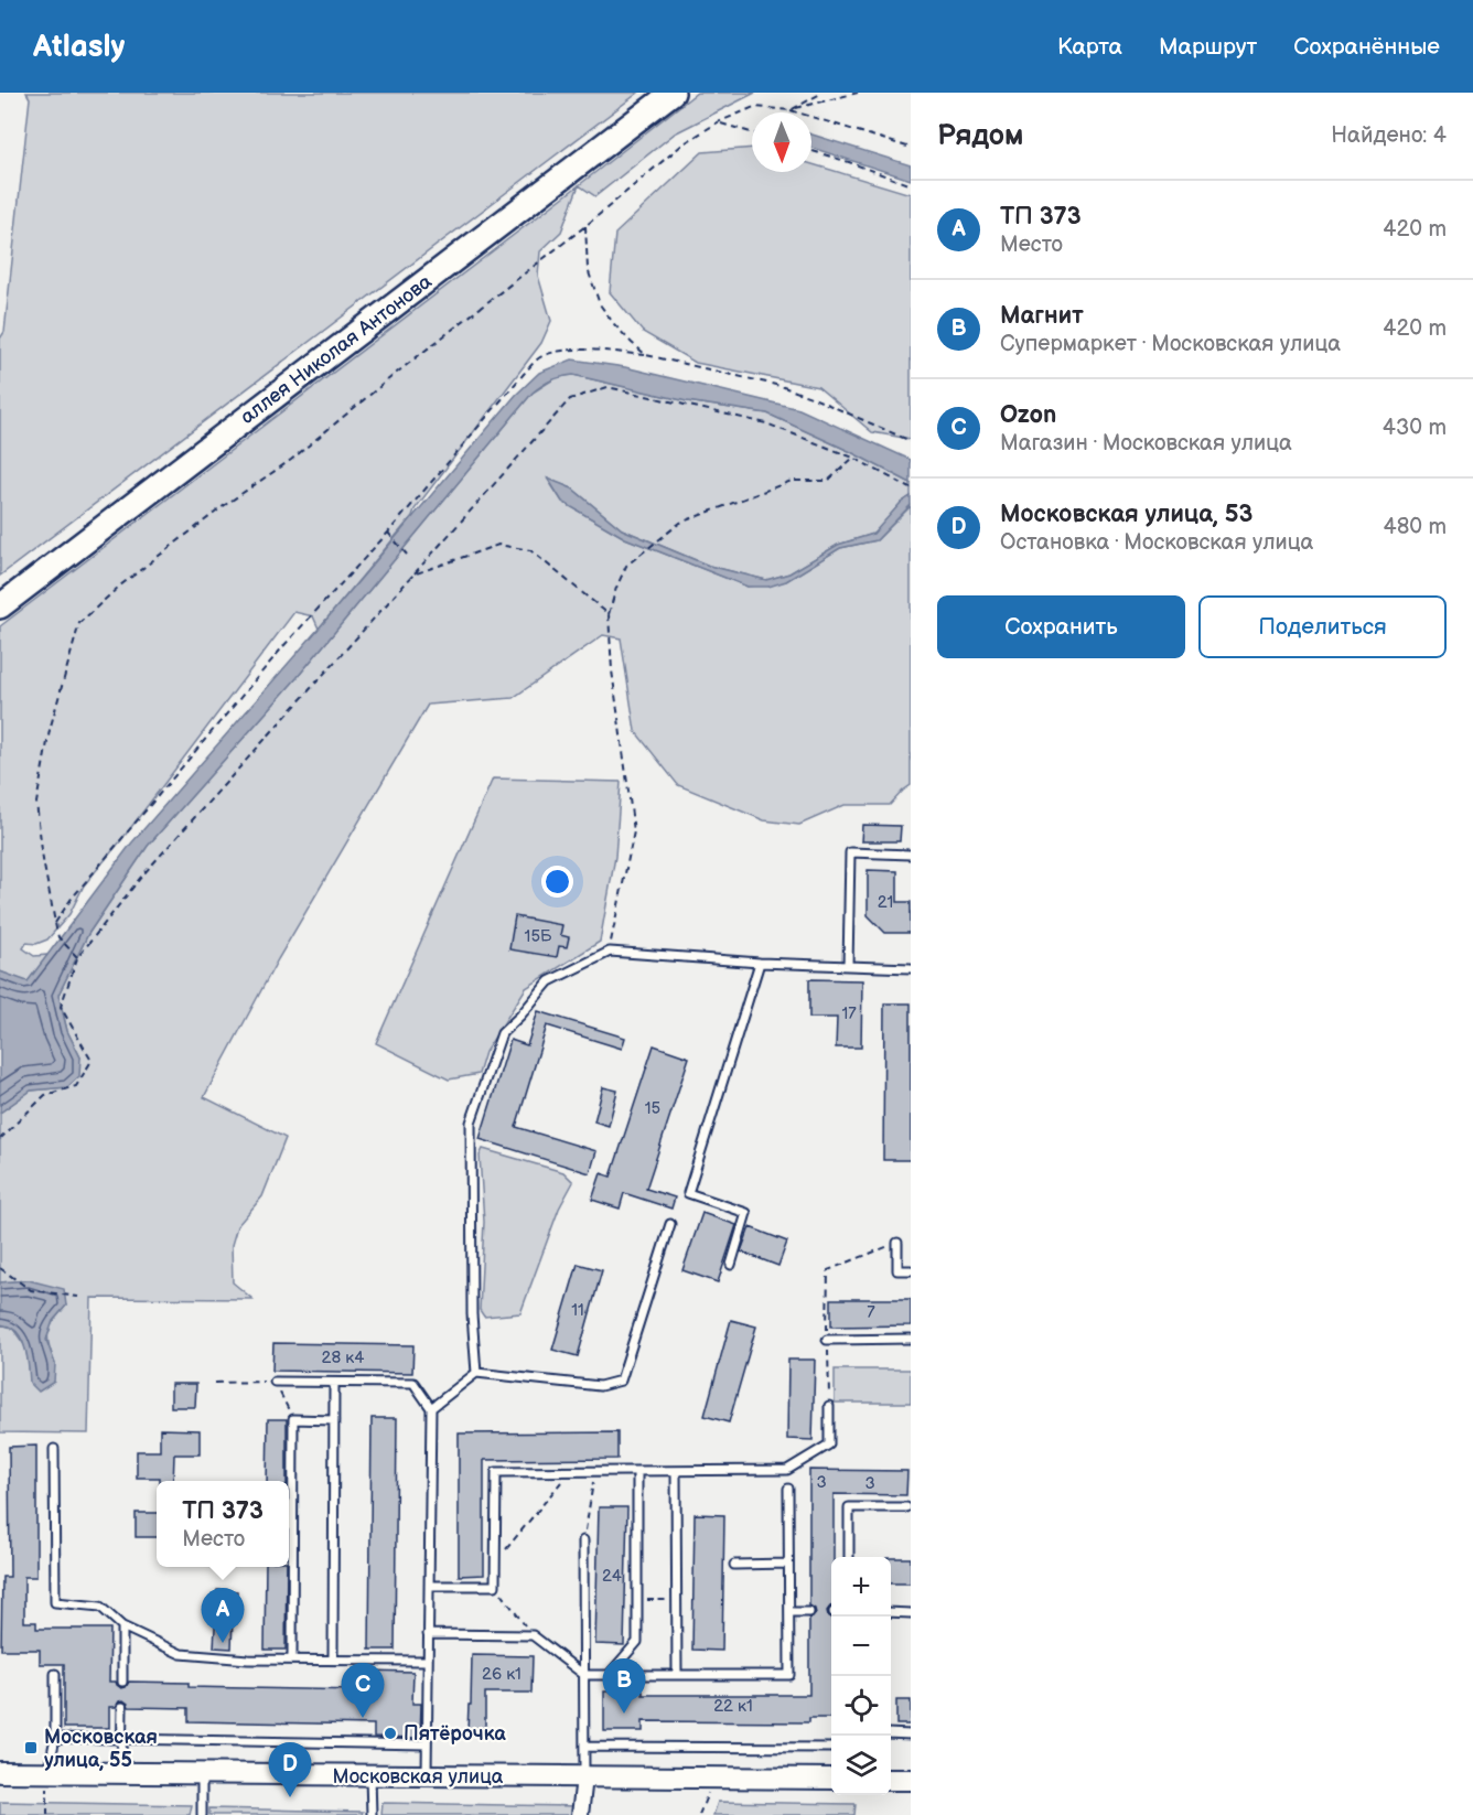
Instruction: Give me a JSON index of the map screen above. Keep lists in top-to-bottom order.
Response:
{
  "streets": {
    "main road": ["аллея Николая Антонова", "Московская улица"]
  },
  "places": {
    "other": ["Пятёрочка"],
    "transit": ["Московская улица, 55"]
  },
  "house_numbers": [
    "21",
    "15Б",
    "17",
    "15",
    "11",
    "7",
    "28 к4",
    "3",
    "3",
    "24",
    "26 к1",
    "22 к1"
  ],
  "north": "bottom",
  "page": {
    "header": "Atlasly",
    "nav": ["Карта", "Маршрут", "Сохранённые"],
    "heading": ["Рядом", "Найдено: 4"],
    "list": [
      {
        "mark": "A",
        "name": "ТП 373",
        "note": "Место",
        "value": "420 m"
      },
      {
        "mark": "B",
        "name": "Магнит",
        "note": "Супермаркет · Московская улица",
        "value": "420 m"
      },
      {
        "mark": "C",
        "name": "Ozon",
        "note": "Магазин · Московская улица",
        "value": "430 m"
      },
      {
        "mark": "D",
        "name": "Московская улица, 53",
        "note": "Остановка · Московская улица",
        "value": "480 m"
      }
    ],
    "buttons": ["Сохранить", "Поделиться"],
    "popup": ["ТП 373", "Место"],
    "map_buttons": ["+", "−"],
    "pins": [
      "A",
      "B",
      "C",
      "D"
    ]
  }
}
